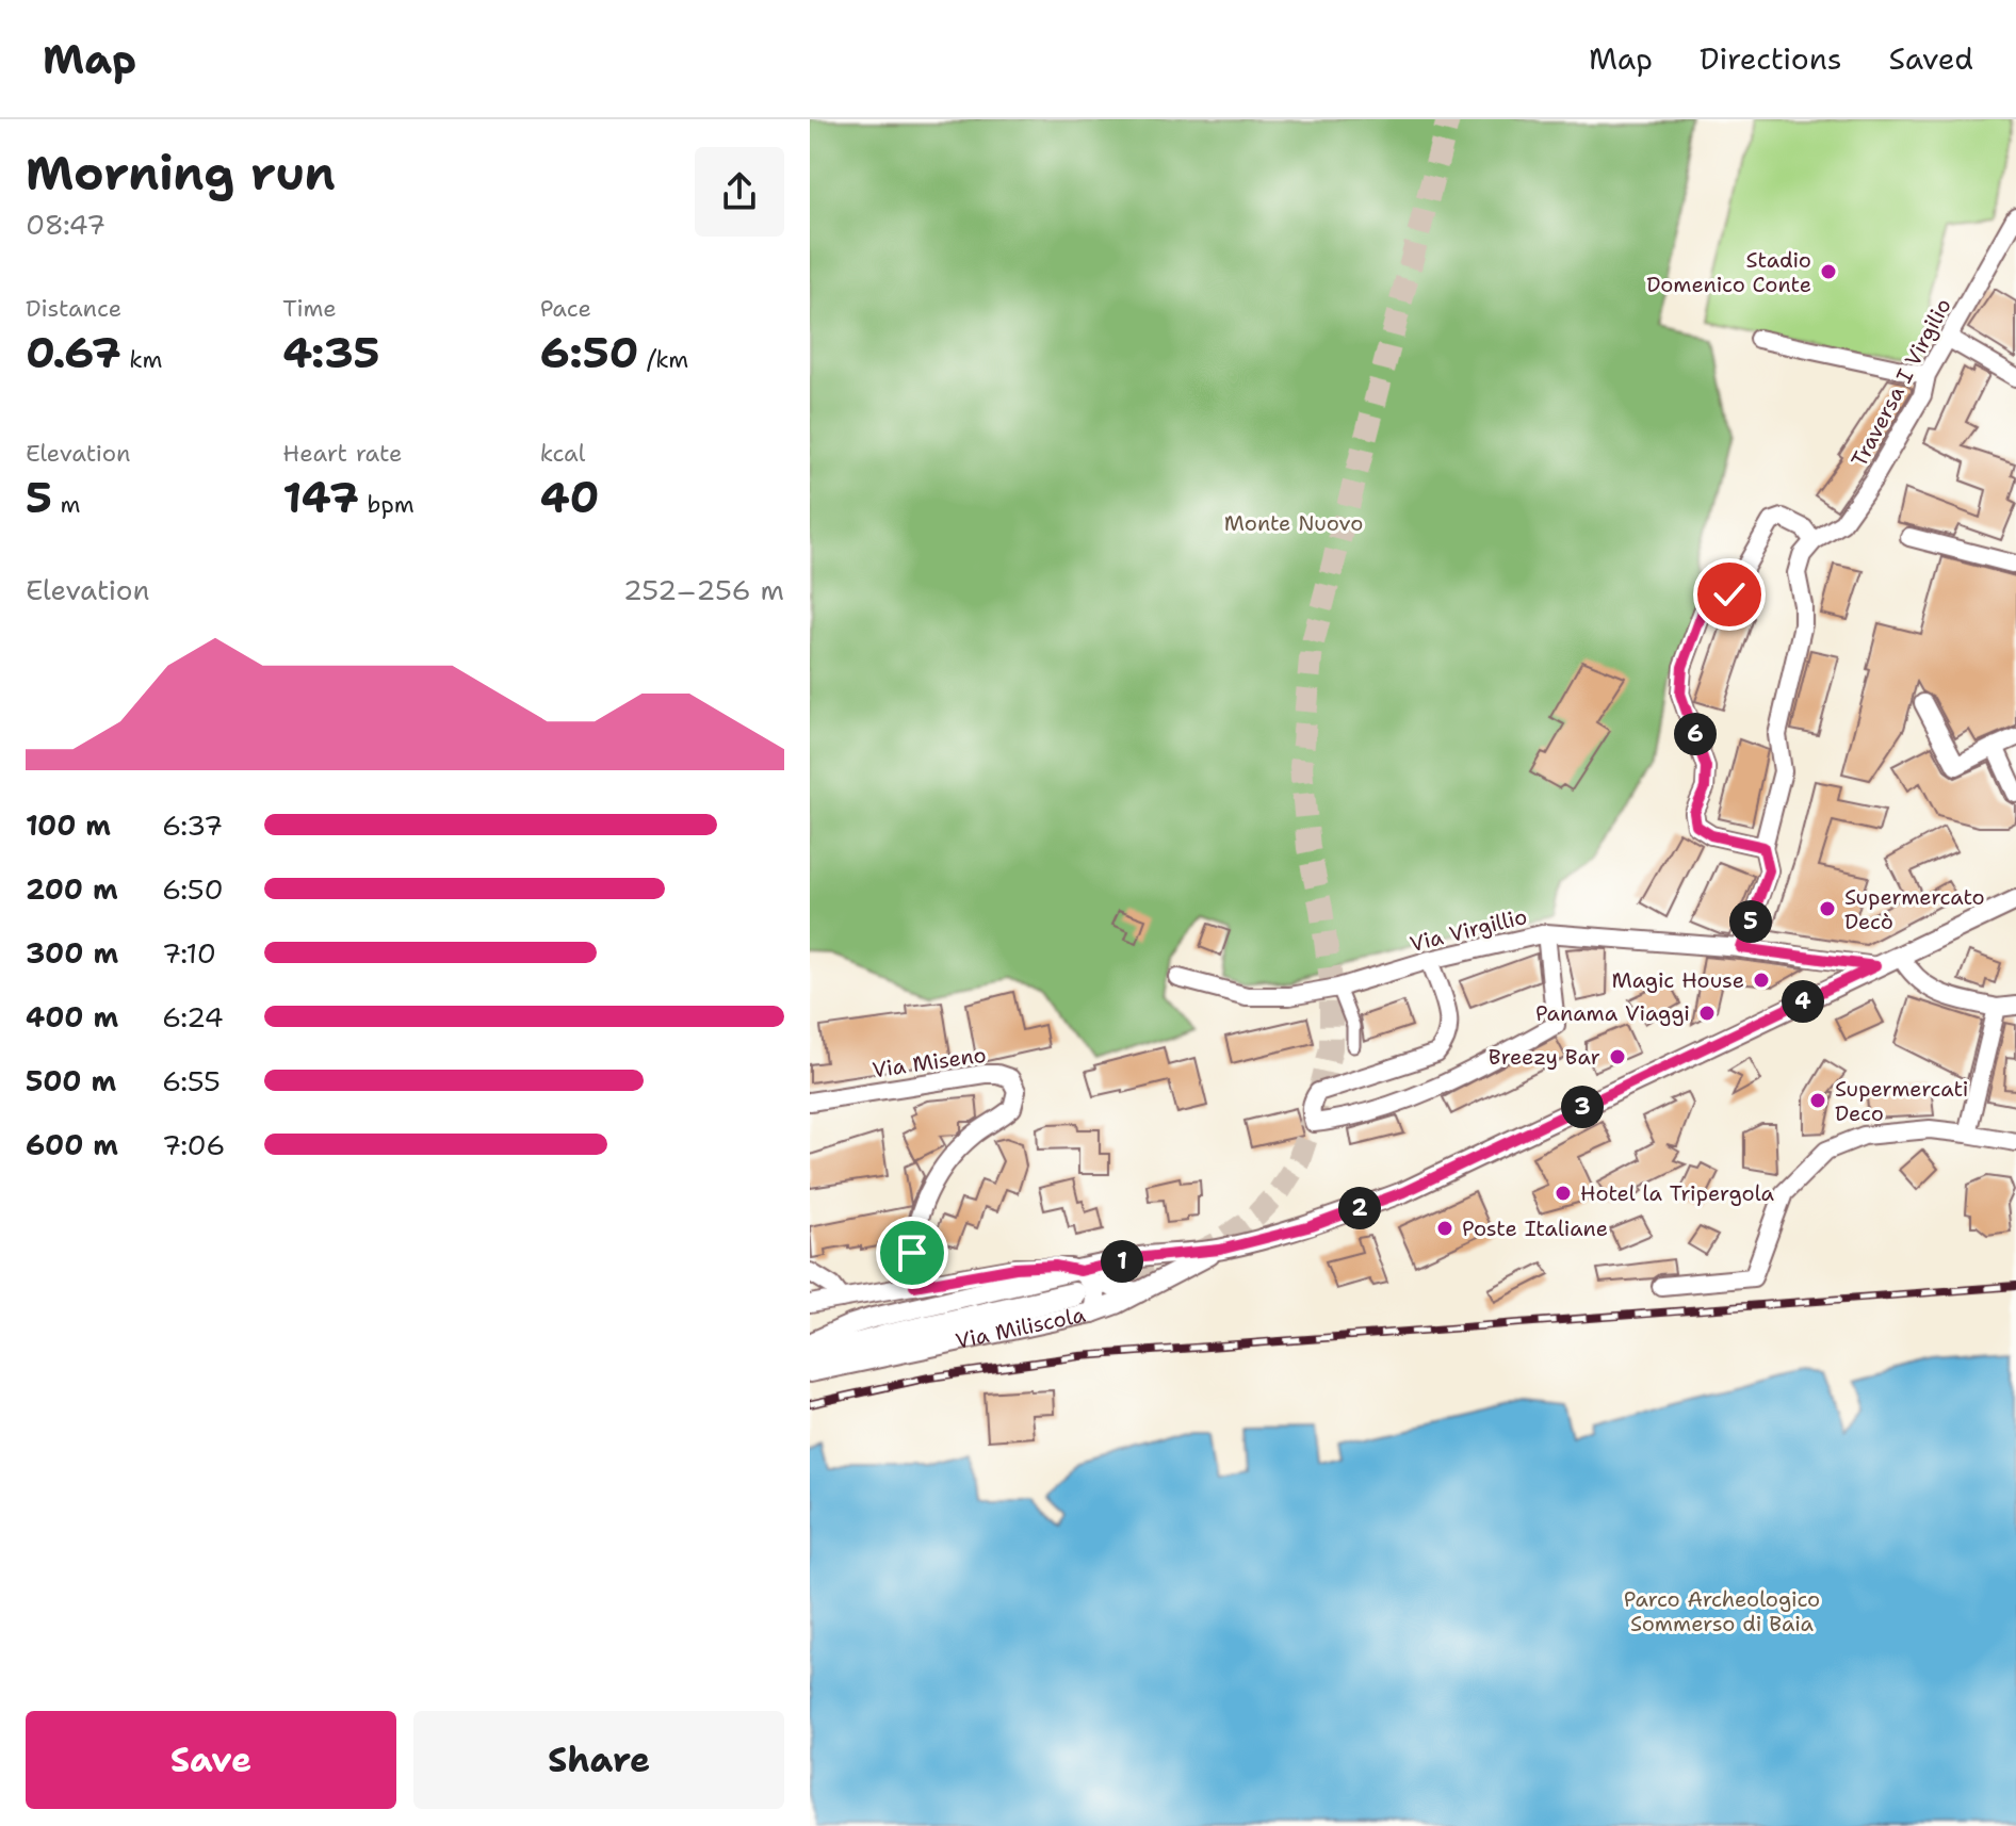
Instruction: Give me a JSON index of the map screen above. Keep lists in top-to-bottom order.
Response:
{
  "streets": {
    "main road": ["Via Miliscola"],
    "street": ["Traversa I Virgilio", "Via Virgillio", "Via Miseno"]
  },
  "crossings": [
    ["Via Virgillio", "Via Miliscola"]
  ],
  "parks": ["Monte Nuovo", "Parco Archeologico Sommerso di Baia"],
  "places": [
    "Stadio Domenico Conte",
    "Supermercato Decò",
    "Magic House",
    "Panama Viaggi",
    "Breezy Bar",
    "Supermercati Deco",
    "Hotel la Tripergola",
    "Poste Italiane"
  ],
  "page": {
    "header": "Map",
    "nav": ["Map", "Directions", "Saved"],
    "heading": ["Morning run", "08:47"],
    "stats": [
      ["Distance", "0.67 km"],
      ["Time", "4:35"],
      ["Pace", "6:50 /km"],
      ["Elevation", "5 m"],
      ["Heart rate", "147 bpm"],
      ["kcal", "40"]
    ],
    "chart": ["Elevation", "252–256 m"],
    "pins": [
      "6",
      "5",
      "4",
      "3",
      "2",
      "1"
    ],
    "list": [
      {
        "name": "100 m",
        "note": "6:37"
      },
      {
        "name": "200 m",
        "note": "6:50"
      },
      {
        "name": "300 m",
        "note": "7:10"
      },
      {
        "name": "400 m",
        "note": "6:24"
      },
      {
        "name": "500 m",
        "note": "6:55"
      },
      {
        "name": "600 m",
        "note": "7:06"
      }
    ],
    "buttons": ["Save", "Share"]
  }
}
